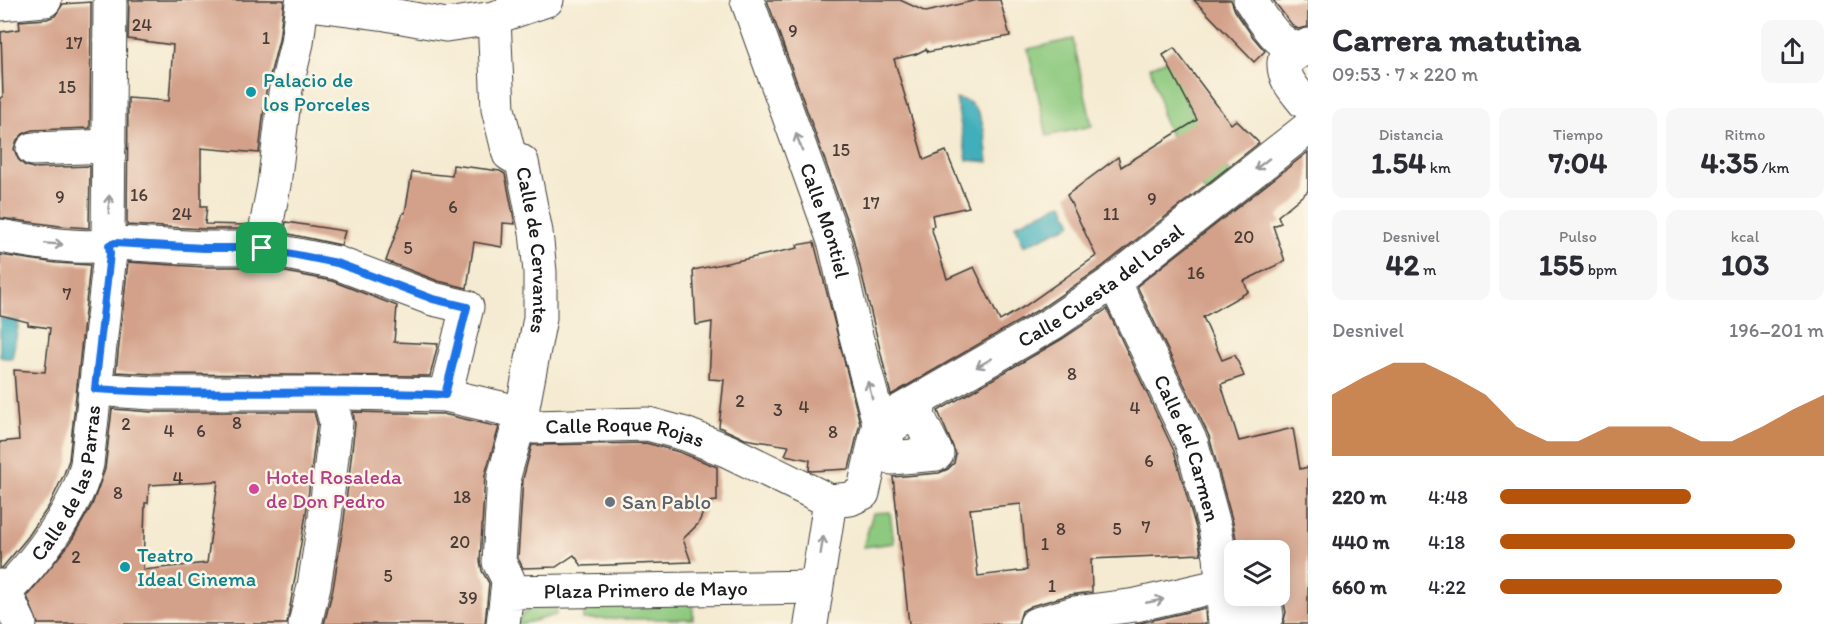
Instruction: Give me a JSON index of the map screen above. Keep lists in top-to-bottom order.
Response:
{
  "streets": {
    "street": [
      "Calle Montiel",
      "Calle de Cervantes",
      "Calle Cuesta del Losal",
      "Calle Roque Rojas",
      "Calle del Carmen",
      "Calle de las Parras",
      "Plaza Primero de Mayo"
    ]
  },
  "crossings": [
    ["Calle Montiel", "Calle Cuesta del Losal"],
    ["Calle de Cervantes", "Calle Roque Rojas"],
    ["Calle de Cervantes", "Plaza Primero de Mayo"],
    ["Calle Cuesta del Losal", "Calle del Carmen"],
    ["Calle Roque Rojas", "Calle de las Parras"]
  ],
  "one_way": ["Calle Montiel", "Calle Cuesta del Losal"],
  "places": [
    "Palacio de los Porceles",
    "Hotel Rosaleda de Don Pedro",
    "San Pablo",
    "Teatro Ideal Cinema"
  ],
  "house_numbers": [
    "24",
    "9",
    "1",
    "17",
    "15",
    "15",
    "16",
    "9",
    "9",
    "17",
    "6",
    "24",
    "11",
    "20",
    "5",
    "16",
    "7",
    "8",
    "2",
    "4",
    "4",
    "3",
    "8",
    "2",
    "4",
    "6",
    "8",
    "6",
    "4",
    "8",
    "18",
    "7",
    "8",
    "5",
    "20",
    "1",
    "2",
    "5",
    "1",
    "39"
  ],
  "page": {
    "heading": ["Carrera matutina", "09:53 · 7 × 220 m"],
    "stats": [
      ["Distancia", "1.54 km"],
      ["Tiempo", "7:04"],
      ["Ritmo", "4:35 /km"],
      ["Desnivel", "42 m"],
      ["Pulso", "155 bpm"],
      ["kcal", "103"]
    ],
    "chart": ["Desnivel", "196–201 m"],
    "list": [
      {
        "name": "220 m",
        "note": "4:48"
      },
      {
        "name": "440 m",
        "note": "4:18"
      },
      {
        "name": "660 m",
        "note": "4:22"
      }
    ]
  }
}
